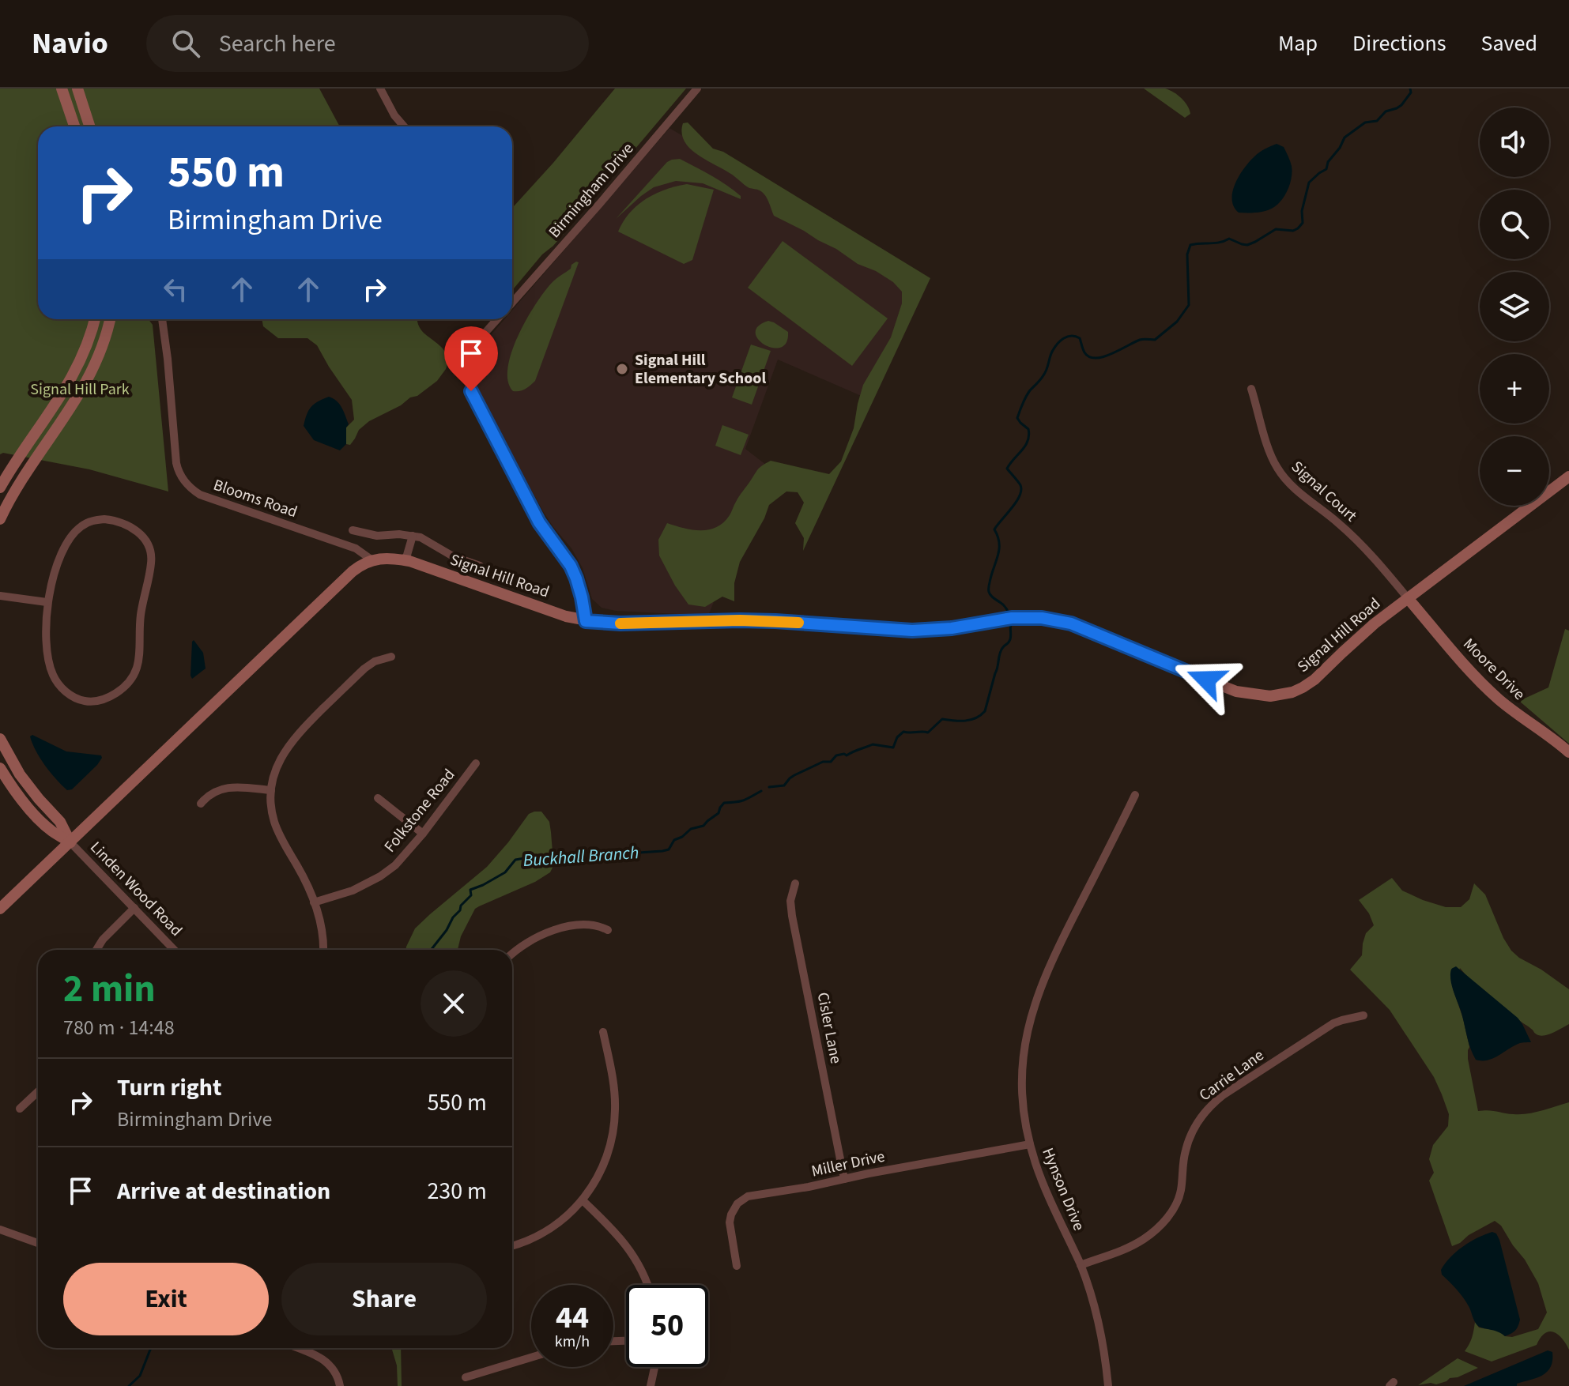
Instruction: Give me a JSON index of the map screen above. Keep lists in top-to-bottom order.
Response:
{
  "streets": {
    "main road": ["Signal Hill Road", "Moore Drive"],
    "street": [
      "Birmingham Drive",
      "Signal Court",
      "Blooms Road",
      "Folkstone Road",
      "Linden Wood Road",
      "Cisler Lane",
      "Carrie Lane",
      "Miller Drive",
      "Hynson Drive"
    ]
  },
  "crossings": [
    ["Birmingham Drive", "Signal Hill Road"],
    ["Signal Court", "Signal Hill Road"],
    ["Signal Court", "Moore Drive"],
    ["Blooms Road", "Signal Hill Road"],
    ["Signal Hill Road", "Moore Drive"],
    ["Cisler Lane", "Miller Drive"],
    ["Carrie Lane", "Hynson Drive"],
    ["Miller Drive", "Hynson Drive"]
  ],
  "water": ["Buckhall Branch"],
  "parks": ["Signal Hill Park"],
  "places": ["Signal Hill Elementary School"],
  "page": {
    "header": "Navio",
    "search": "Search here",
    "nav": ["Map", "Directions", "Saved"],
    "map_buttons": ["+", "−"],
    "turn": ["550 m", "Birmingham Drive"],
    "heading": ["2 min", "780 m · 14:48"],
    "list": [
      {
        "name": "Turn right",
        "note": "Birmingham Drive",
        "value": "550 m"
      },
      {
        "name": "Arrive at destination",
        "value": "230 m"
      }
    ],
    "buttons": ["Exit", "Share"],
    "speed": "44 km/h",
    "limit": "50"
  }
}
